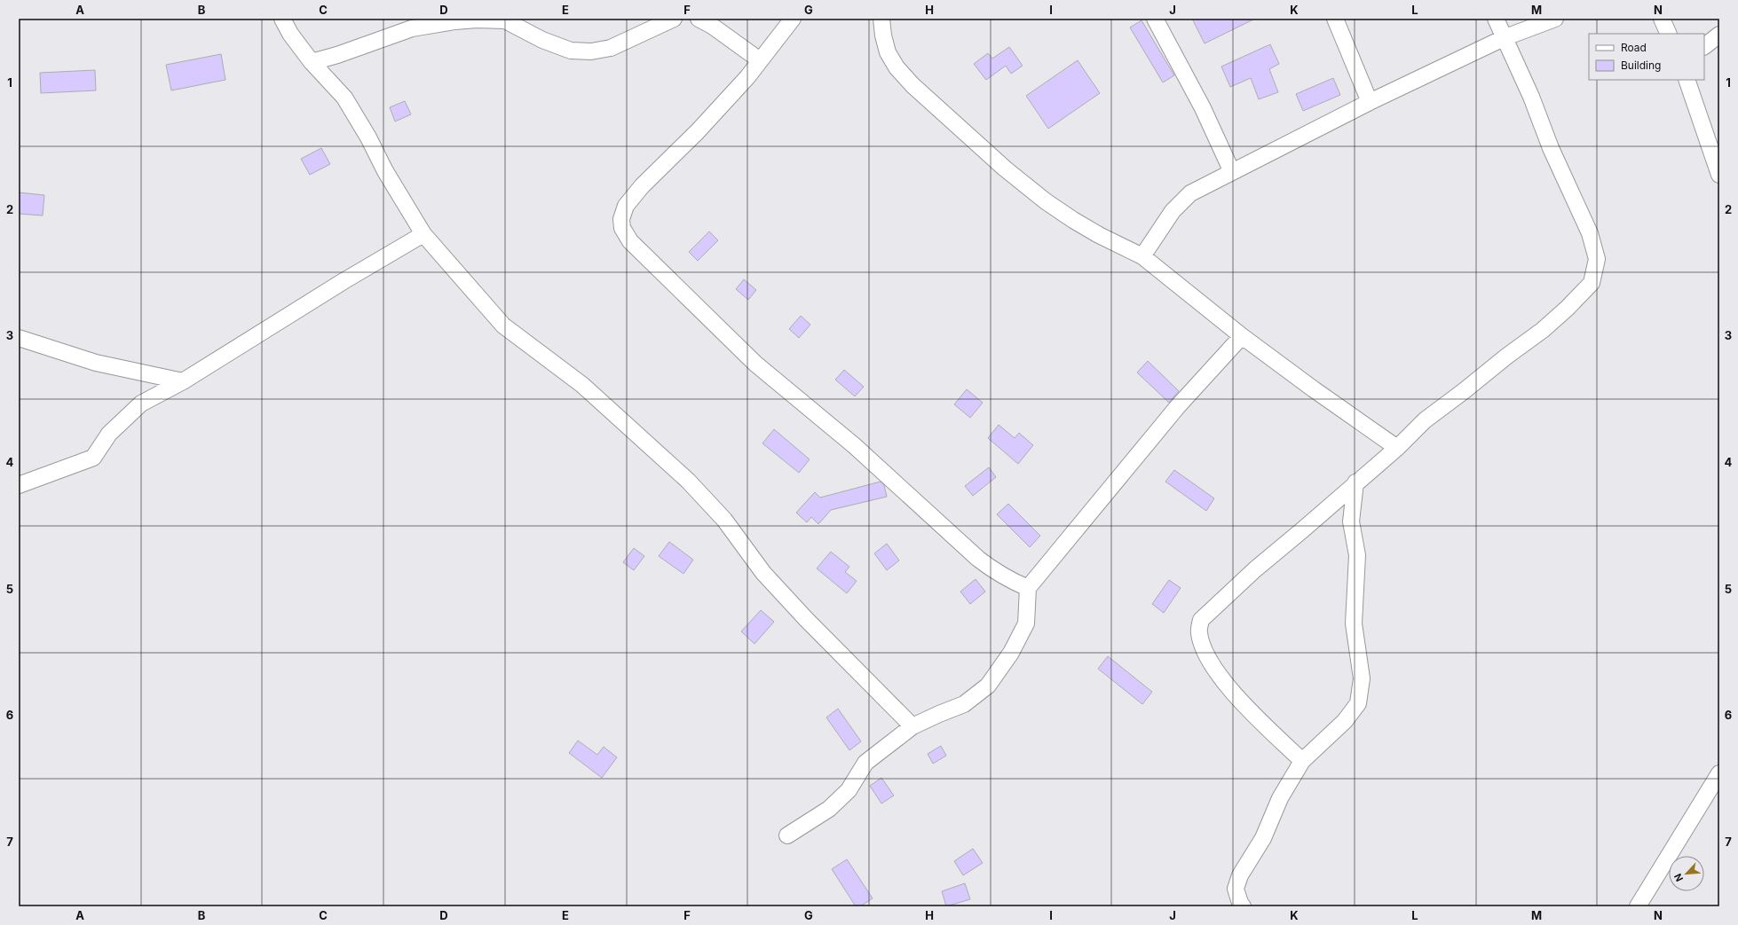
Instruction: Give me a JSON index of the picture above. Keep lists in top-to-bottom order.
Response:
{
  "legend": ["Road", "Building"],
  "north": "bottom left",
  "grid": {
    "columns": [
      "A",
      "B",
      "C",
      "D",
      "E",
      "F",
      "G",
      "H",
      "I",
      "J",
      "K",
      "L",
      "M",
      "N"
    ],
    "rows": [
      "1",
      "2",
      "3",
      "4",
      "5",
      "6",
      "7"
    ]
  }
}
